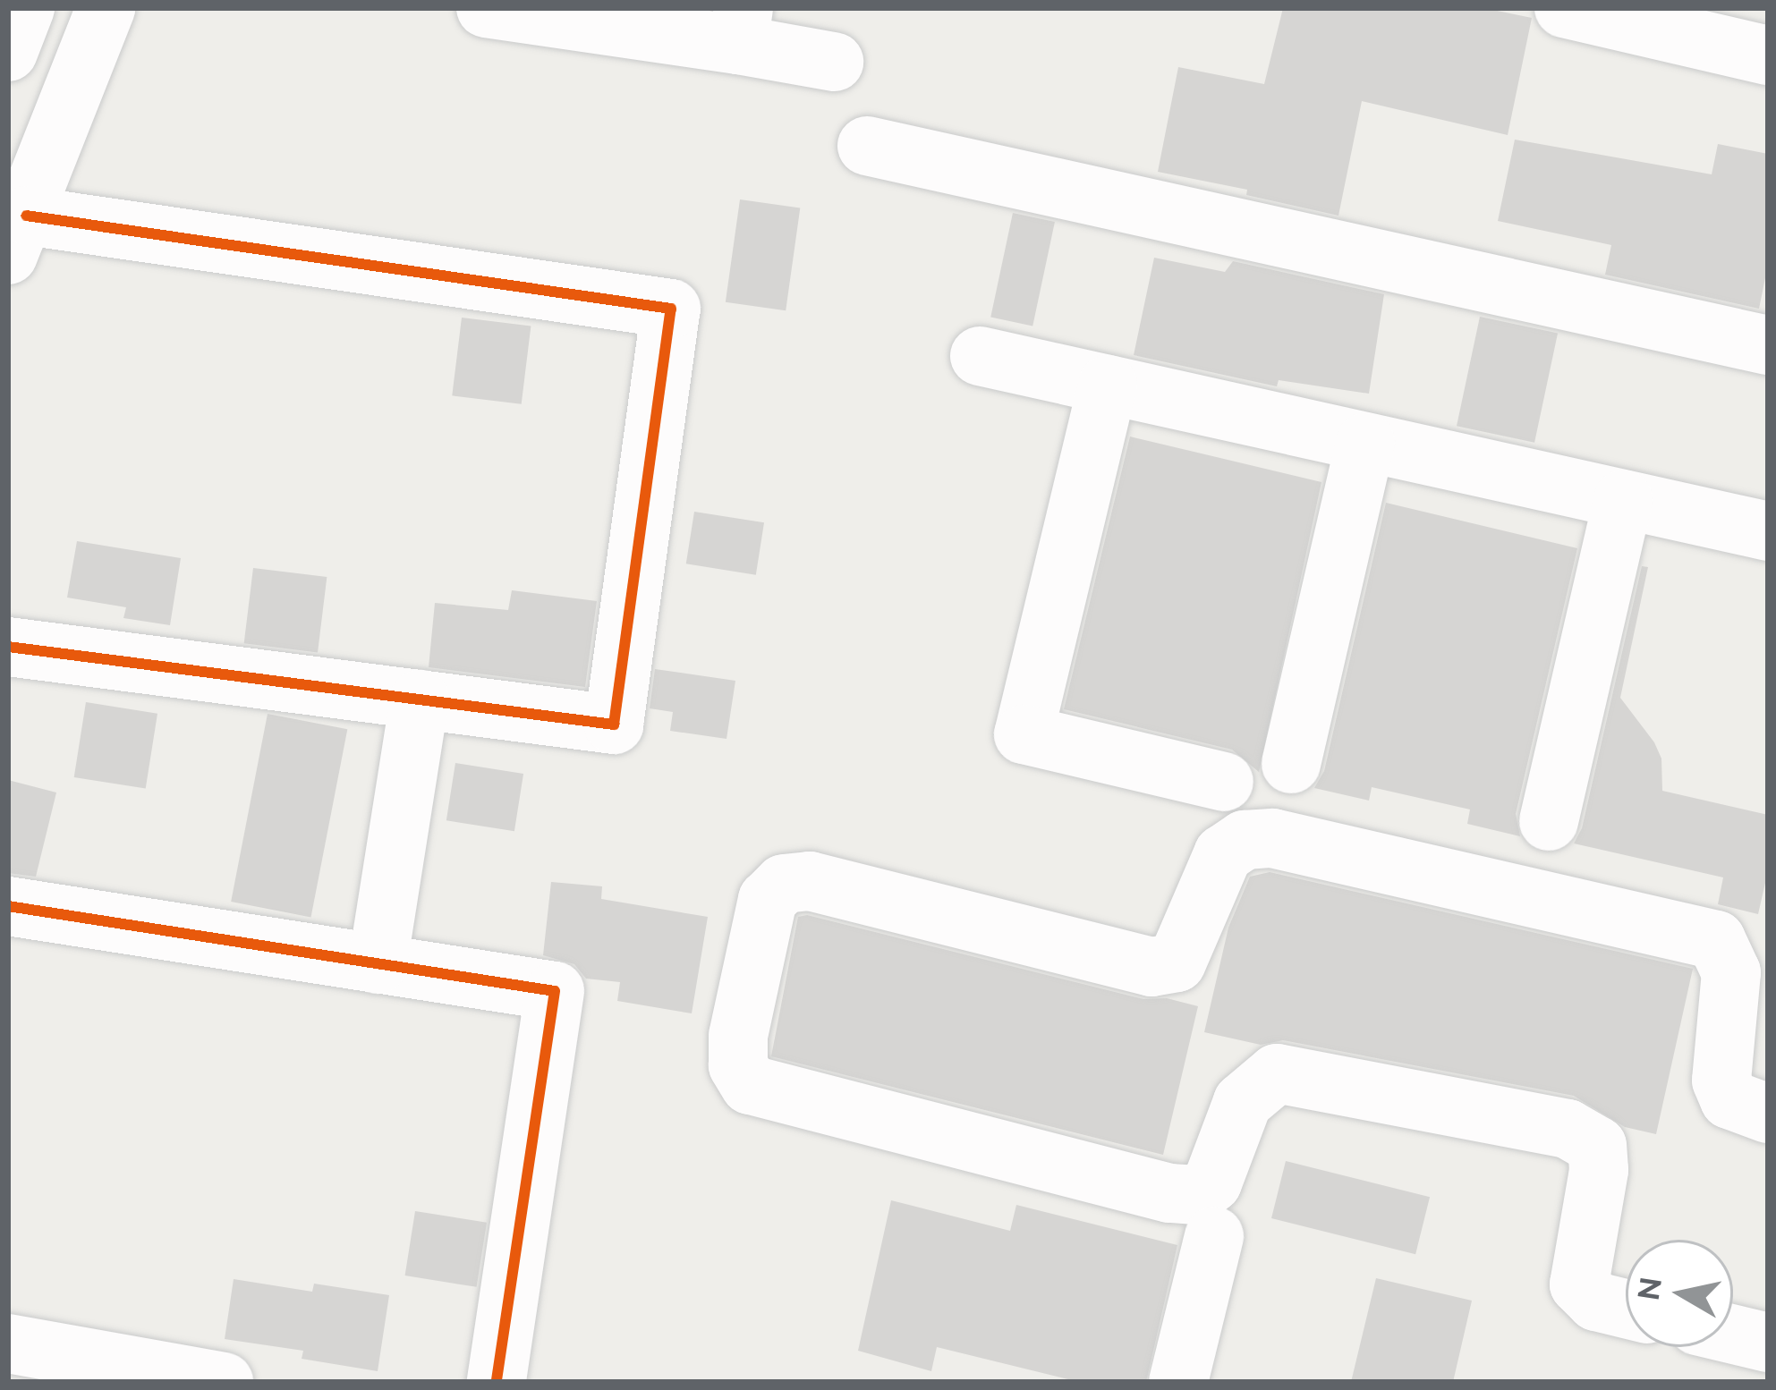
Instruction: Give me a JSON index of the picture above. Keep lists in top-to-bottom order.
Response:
{
  "north": "left"
}
